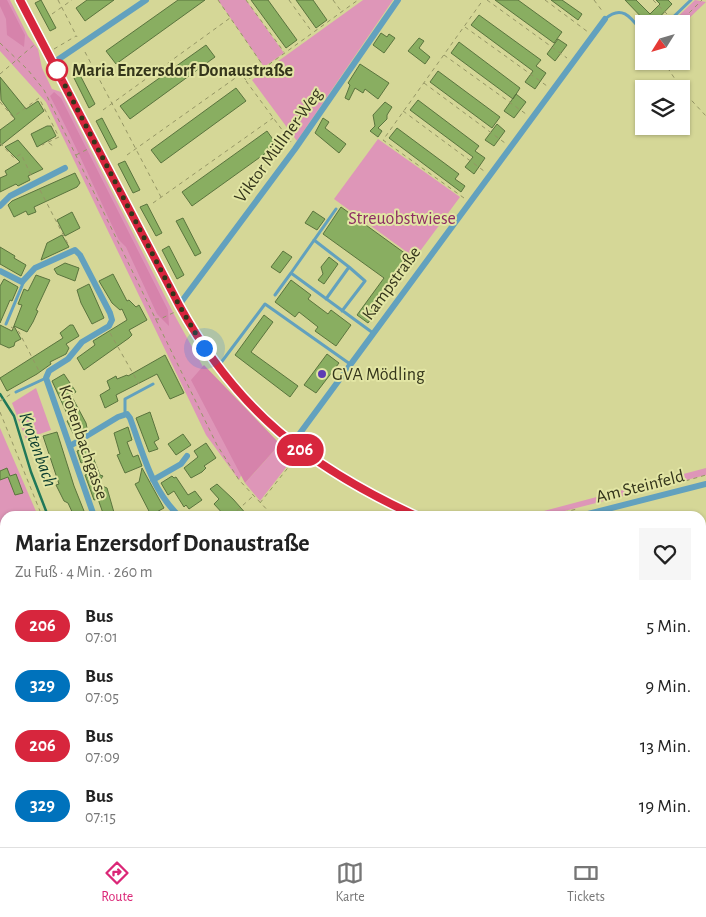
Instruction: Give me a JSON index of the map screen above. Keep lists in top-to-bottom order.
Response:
{
  "streets": {
    "street": [
      "Viktor Müllner-Weg",
      "Kampstraße",
      "Krotenbachgasse",
      "Am Steinfeld"
    ]
  },
  "water": ["Krotenbach"],
  "parks": ["Streuobstwiese"],
  "places": ["Maria Enzersdorf Donaustraße", "GVA Mödling"],
  "lines": ["bus line 206"],
  "north": "bottom left",
  "page": {
    "on_map": "206",
    "heading": ["Maria Enzersdorf Donaustraße", "Zu Fuß · 4 Min. · 260 m"],
    "list": [
      {
        "mark": "206",
        "name": "Bus",
        "note": "07:01",
        "value": "5 Min."
      },
      {
        "mark": "329",
        "name": "Bus",
        "note": "07:05",
        "value": "9 Min."
      },
      {
        "mark": "206",
        "name": "Bus",
        "note": "07:09",
        "value": "13 Min."
      },
      {
        "mark": "329",
        "name": "Bus",
        "note": "07:15",
        "value": "19 Min."
      }
    ],
    "tabs": ["Route", "Karte", "Tickets"]
  }
}
